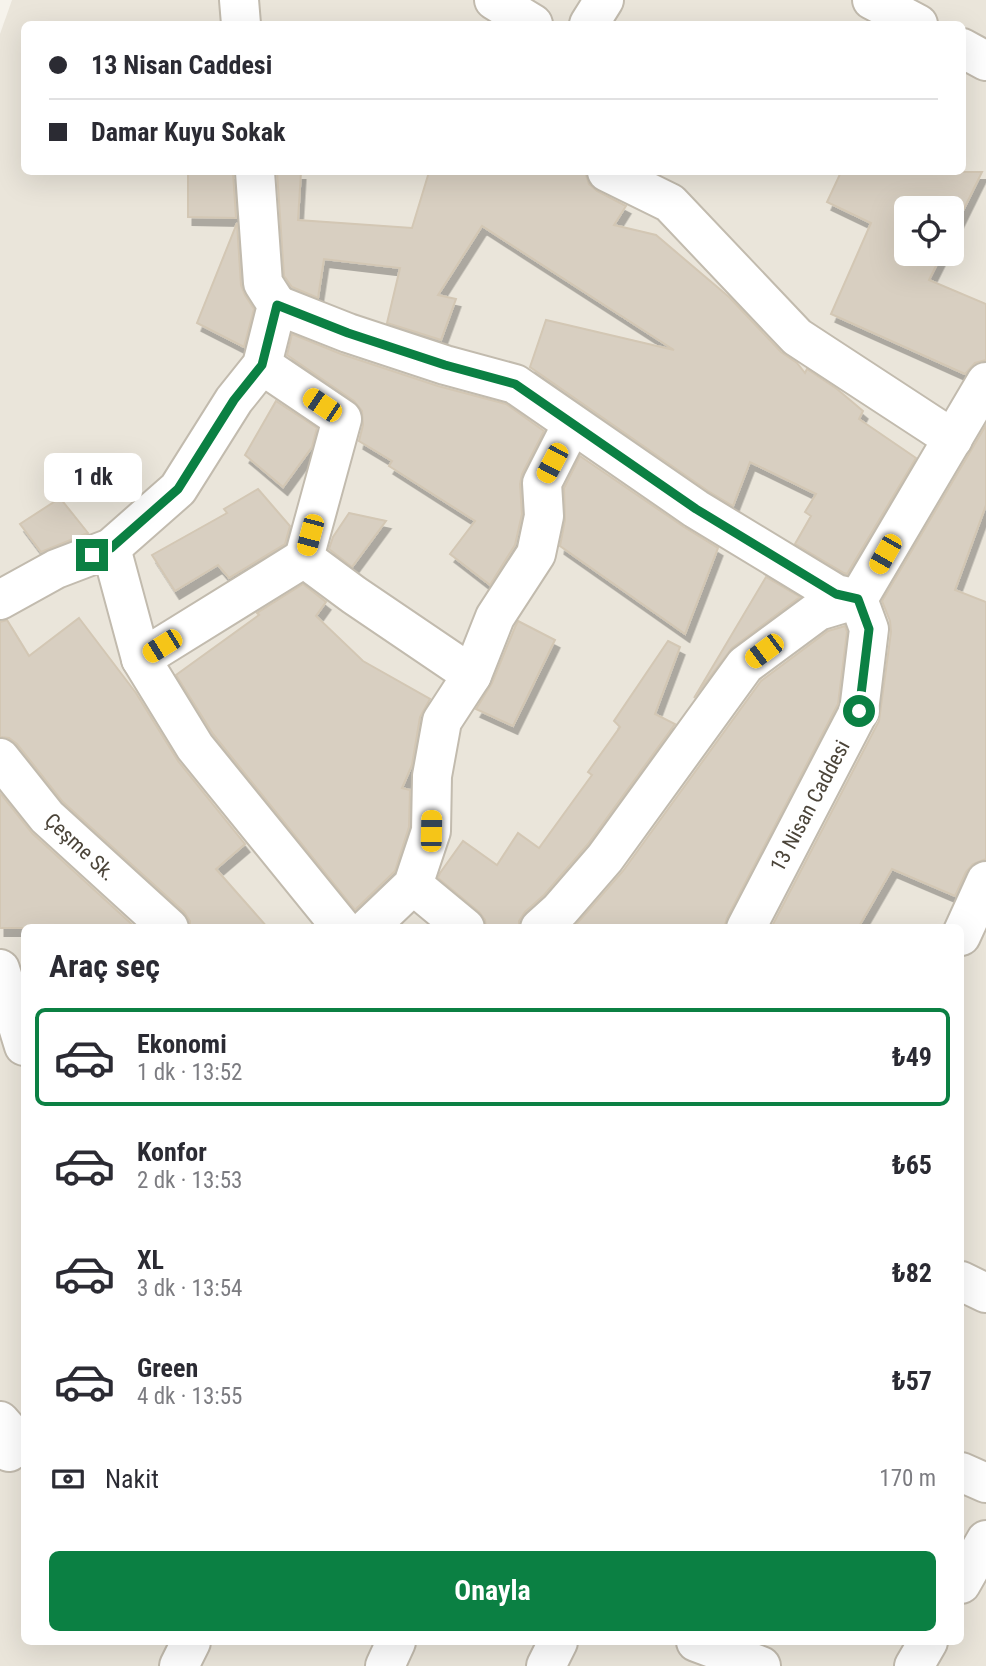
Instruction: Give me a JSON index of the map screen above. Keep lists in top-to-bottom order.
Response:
{
  "streets": {
    "street": ["13 Nisan Caddesi", "Çeşme Sk."]
  },
  "page": {
    "banner": ["13 Nisan Caddesi", "Damar Kuyu Sokak"],
    "bubble": "1 dk",
    "heading": "Araç seç",
    "list": [
      {
        "name": "Ekonomi",
        "note": "1 dk · 13:52",
        "value": "₺49"
      },
      {
        "name": "Konfor",
        "note": "2 dk · 13:53",
        "value": "₺65"
      },
      {
        "name": "XL",
        "note": "3 dk · 13:54",
        "value": "₺82"
      },
      {
        "name": "Green",
        "note": "4 dk · 13:55",
        "value": "₺57"
      }
    ],
    "pay": ["Nakit", "170 m"],
    "buttons": "Onayla"
  }
}
